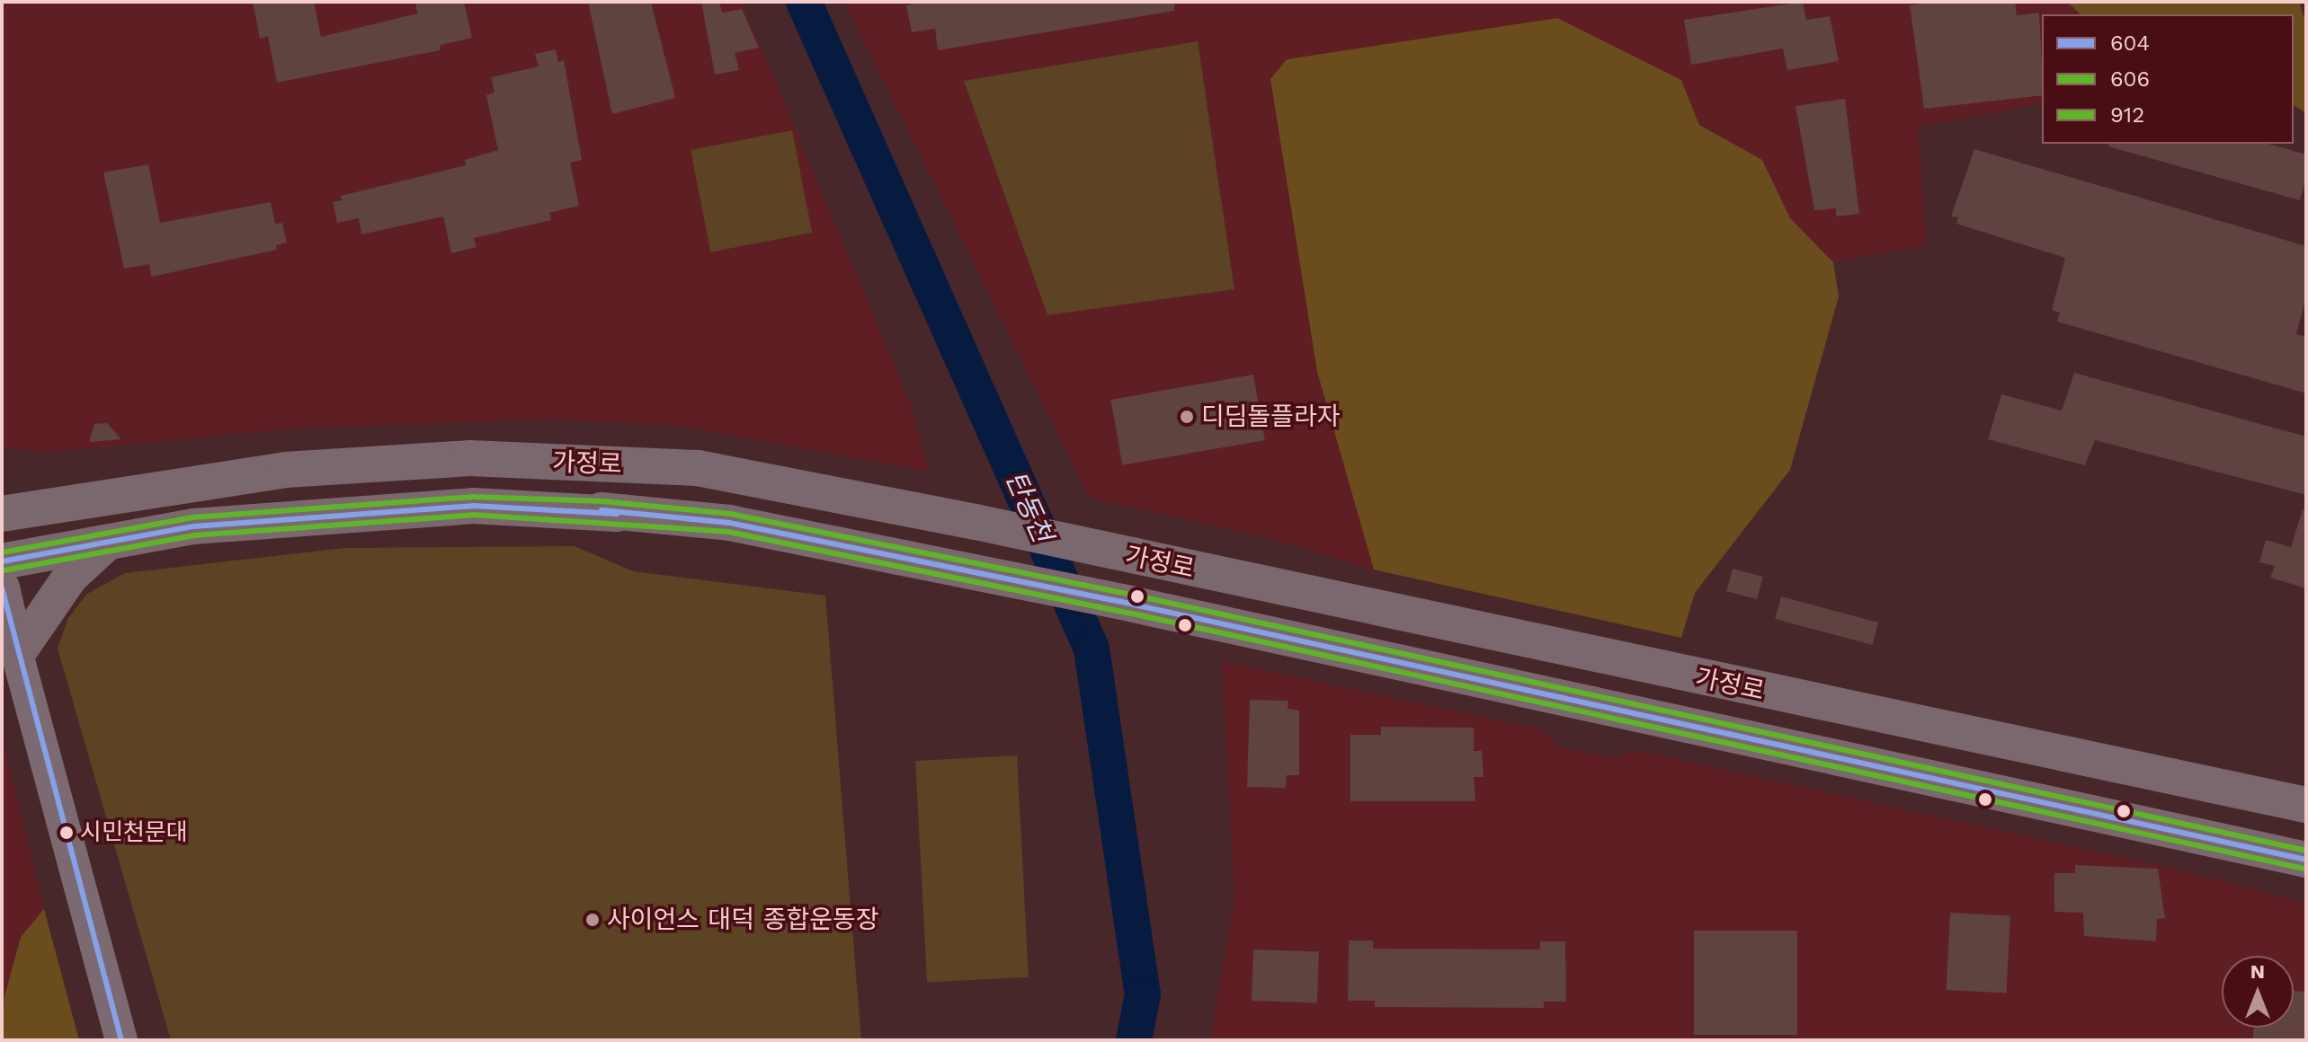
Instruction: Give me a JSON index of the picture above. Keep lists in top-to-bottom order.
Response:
{
  "streets": {
    "main road": ["가정로"]
  },
  "water": ["탄동천"],
  "places": ["디딤돌플라자", "시민천문대", "사이언스 대덕 종합운동장"],
  "lines": ["transit line 912", "transit line 604", "transit line 606"],
  "legend": ["604", "606", "912"],
  "north": "top"
}
